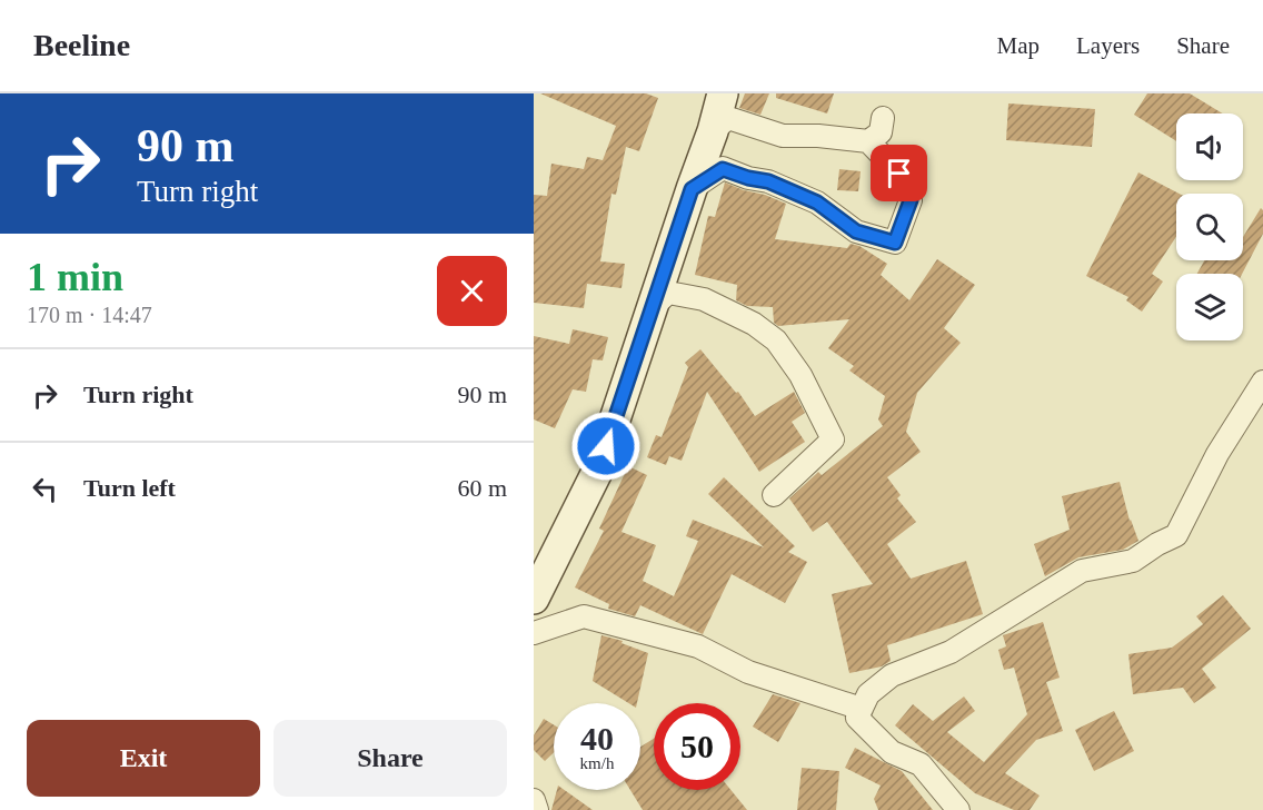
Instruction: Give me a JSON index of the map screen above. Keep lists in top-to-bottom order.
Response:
{
  "page": {
    "header": "Beeline",
    "nav": ["Map", "Layers", "Share"],
    "turn": ["90 m", "Turn right"],
    "heading": ["1 min", "170 m · 14:47"],
    "list": [
      {
        "name": "Turn right",
        "value": "90 m"
      },
      {
        "name": "Turn left",
        "value": "60 m"
      }
    ],
    "speed": "40 km/h",
    "limit": "50",
    "buttons": ["Exit", "Share"]
  }
}
